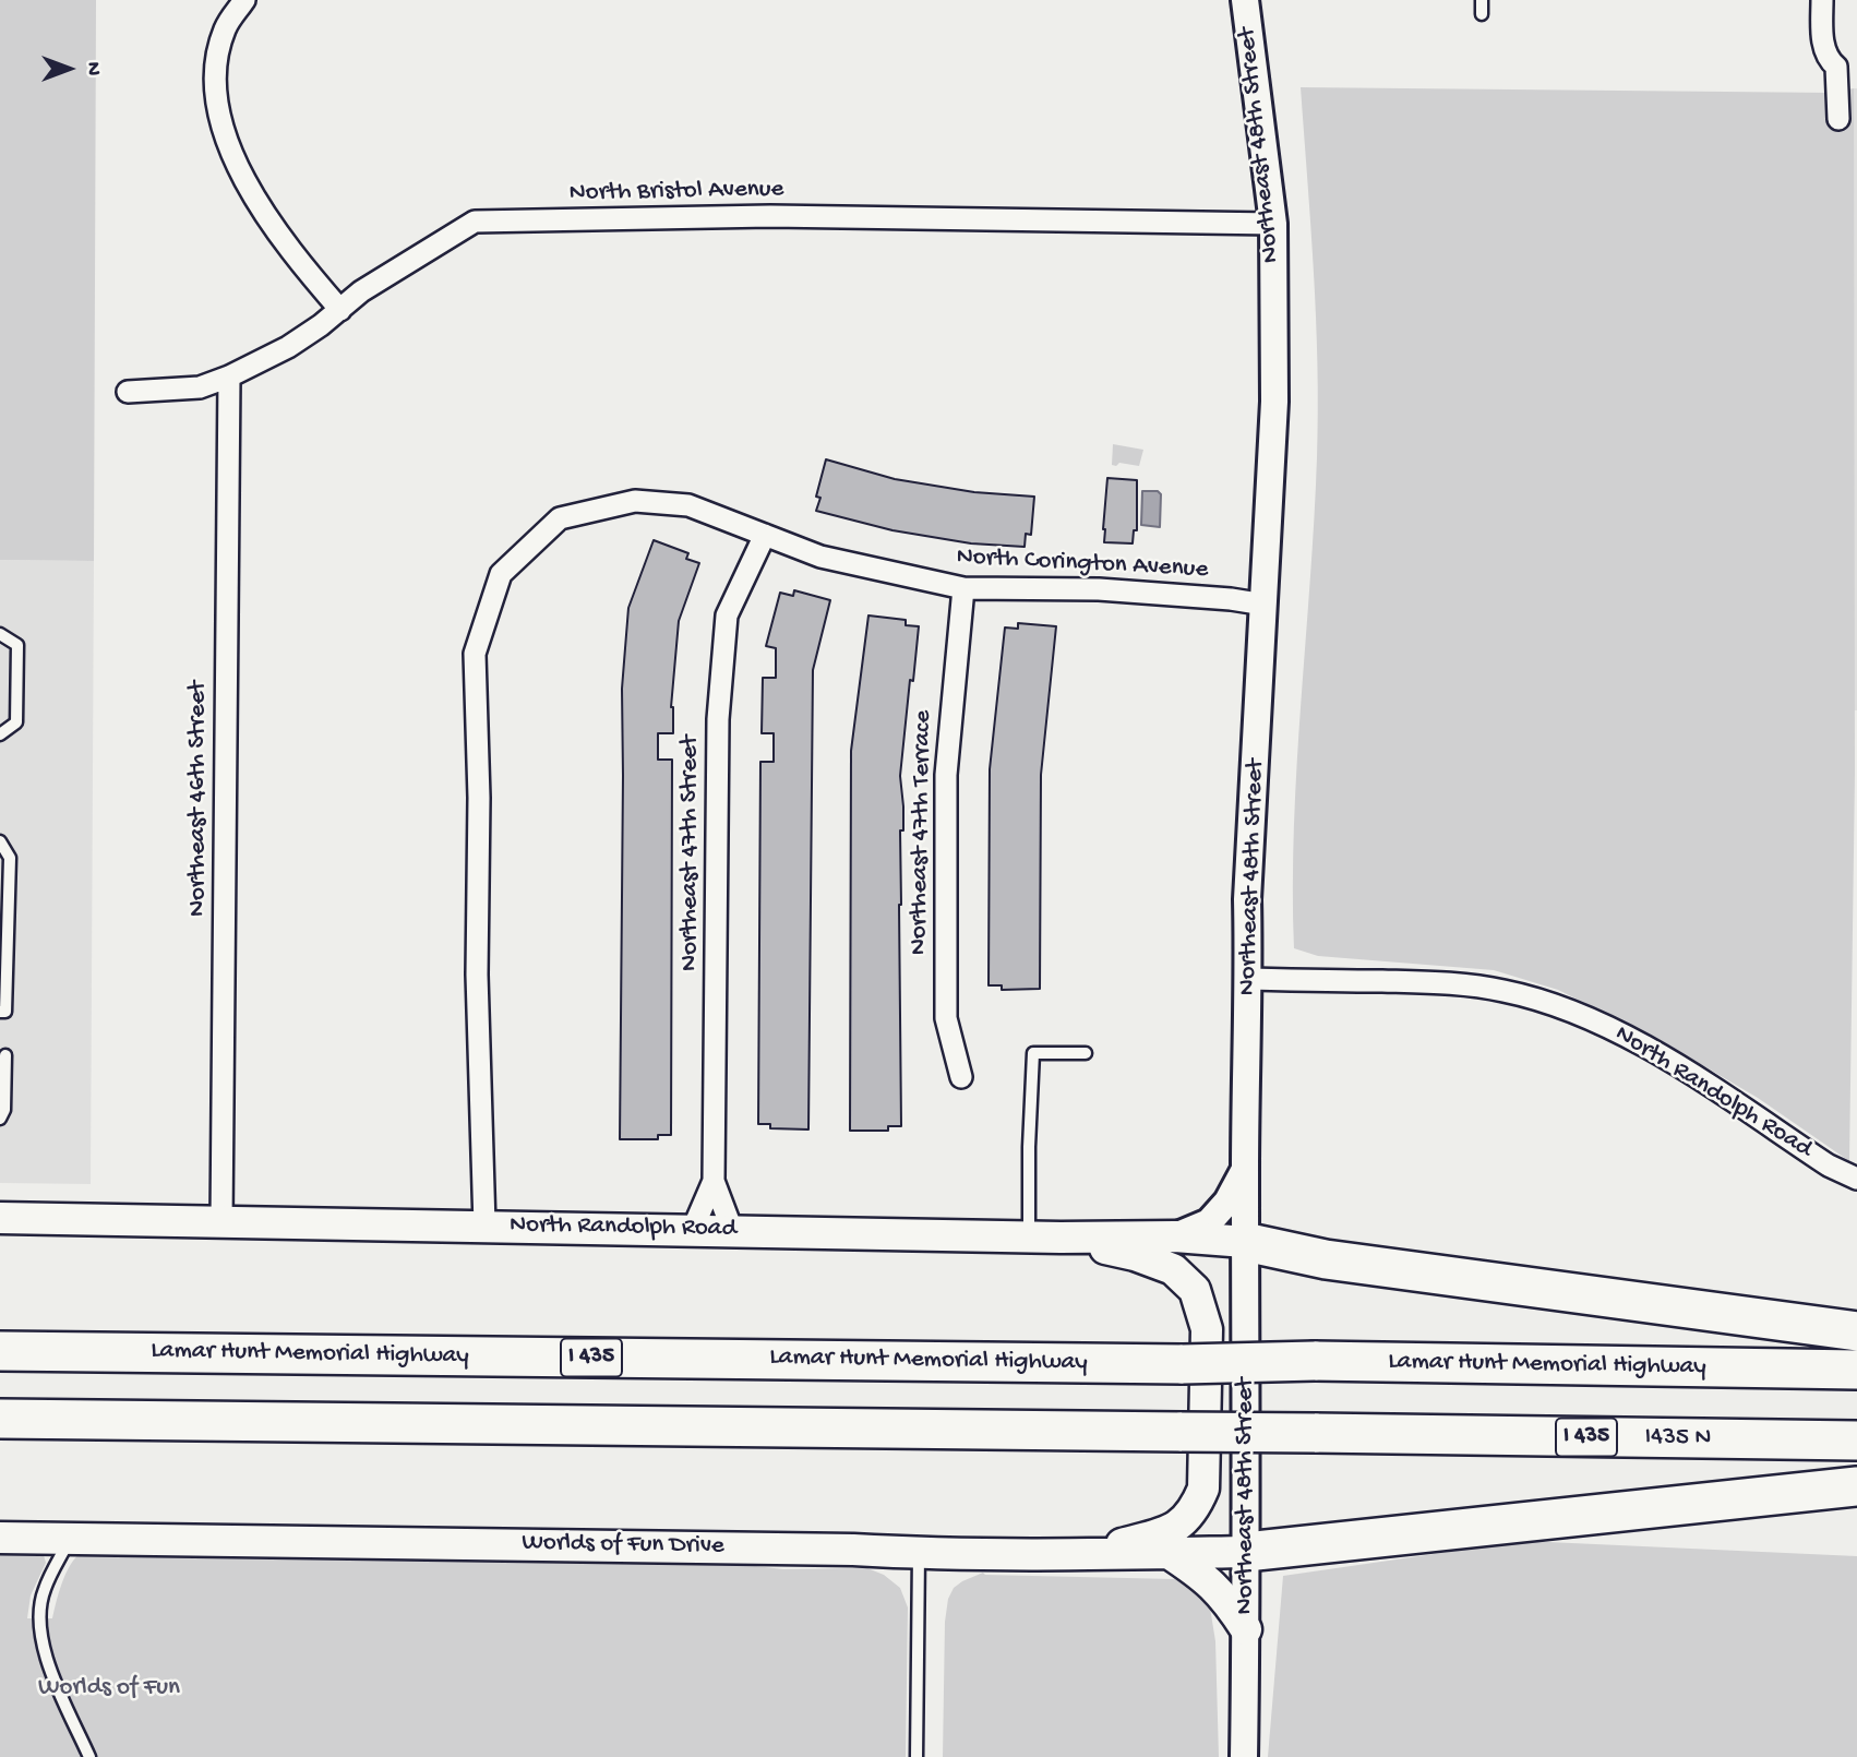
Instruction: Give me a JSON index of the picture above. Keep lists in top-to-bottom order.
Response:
{
  "streets": {
    "highway": ["Lamar Hunt Memorial Highway", "I 435", "I435 N"],
    "main road": ["North Randolph Road", "Worlds of Fun Drive"],
    "street": [
      "Northeast 48th Street",
      "North Bristol Avenue",
      "North Corington Avenue",
      "Northeast 46th Street",
      "Northeast 47th Terrace",
      "Northeast 47th Street"
    ]
  },
  "crossings": [
    ["Northeast 48th Street", "North Bristol Avenue"],
    ["Northeast 48th Street", "North Corington Avenue"],
    ["Northeast 48th Street", "North Randolph Road"],
    ["Northeast 48th Street", "Worlds of Fun Drive"],
    ["North Bristol Avenue", "Northeast 46th Street"],
    ["North Corington Avenue", "Northeast 47th Terrace"],
    ["North Corington Avenue", "Northeast 47th Street"],
    ["North Corington Avenue", "North Randolph Road"],
    ["Northeast 46th Street", "North Randolph Road"],
    ["Northeast 47th Street", "North Randolph Road"]
  ],
  "parks": ["Worlds of Fun"],
  "north": "right"
}
